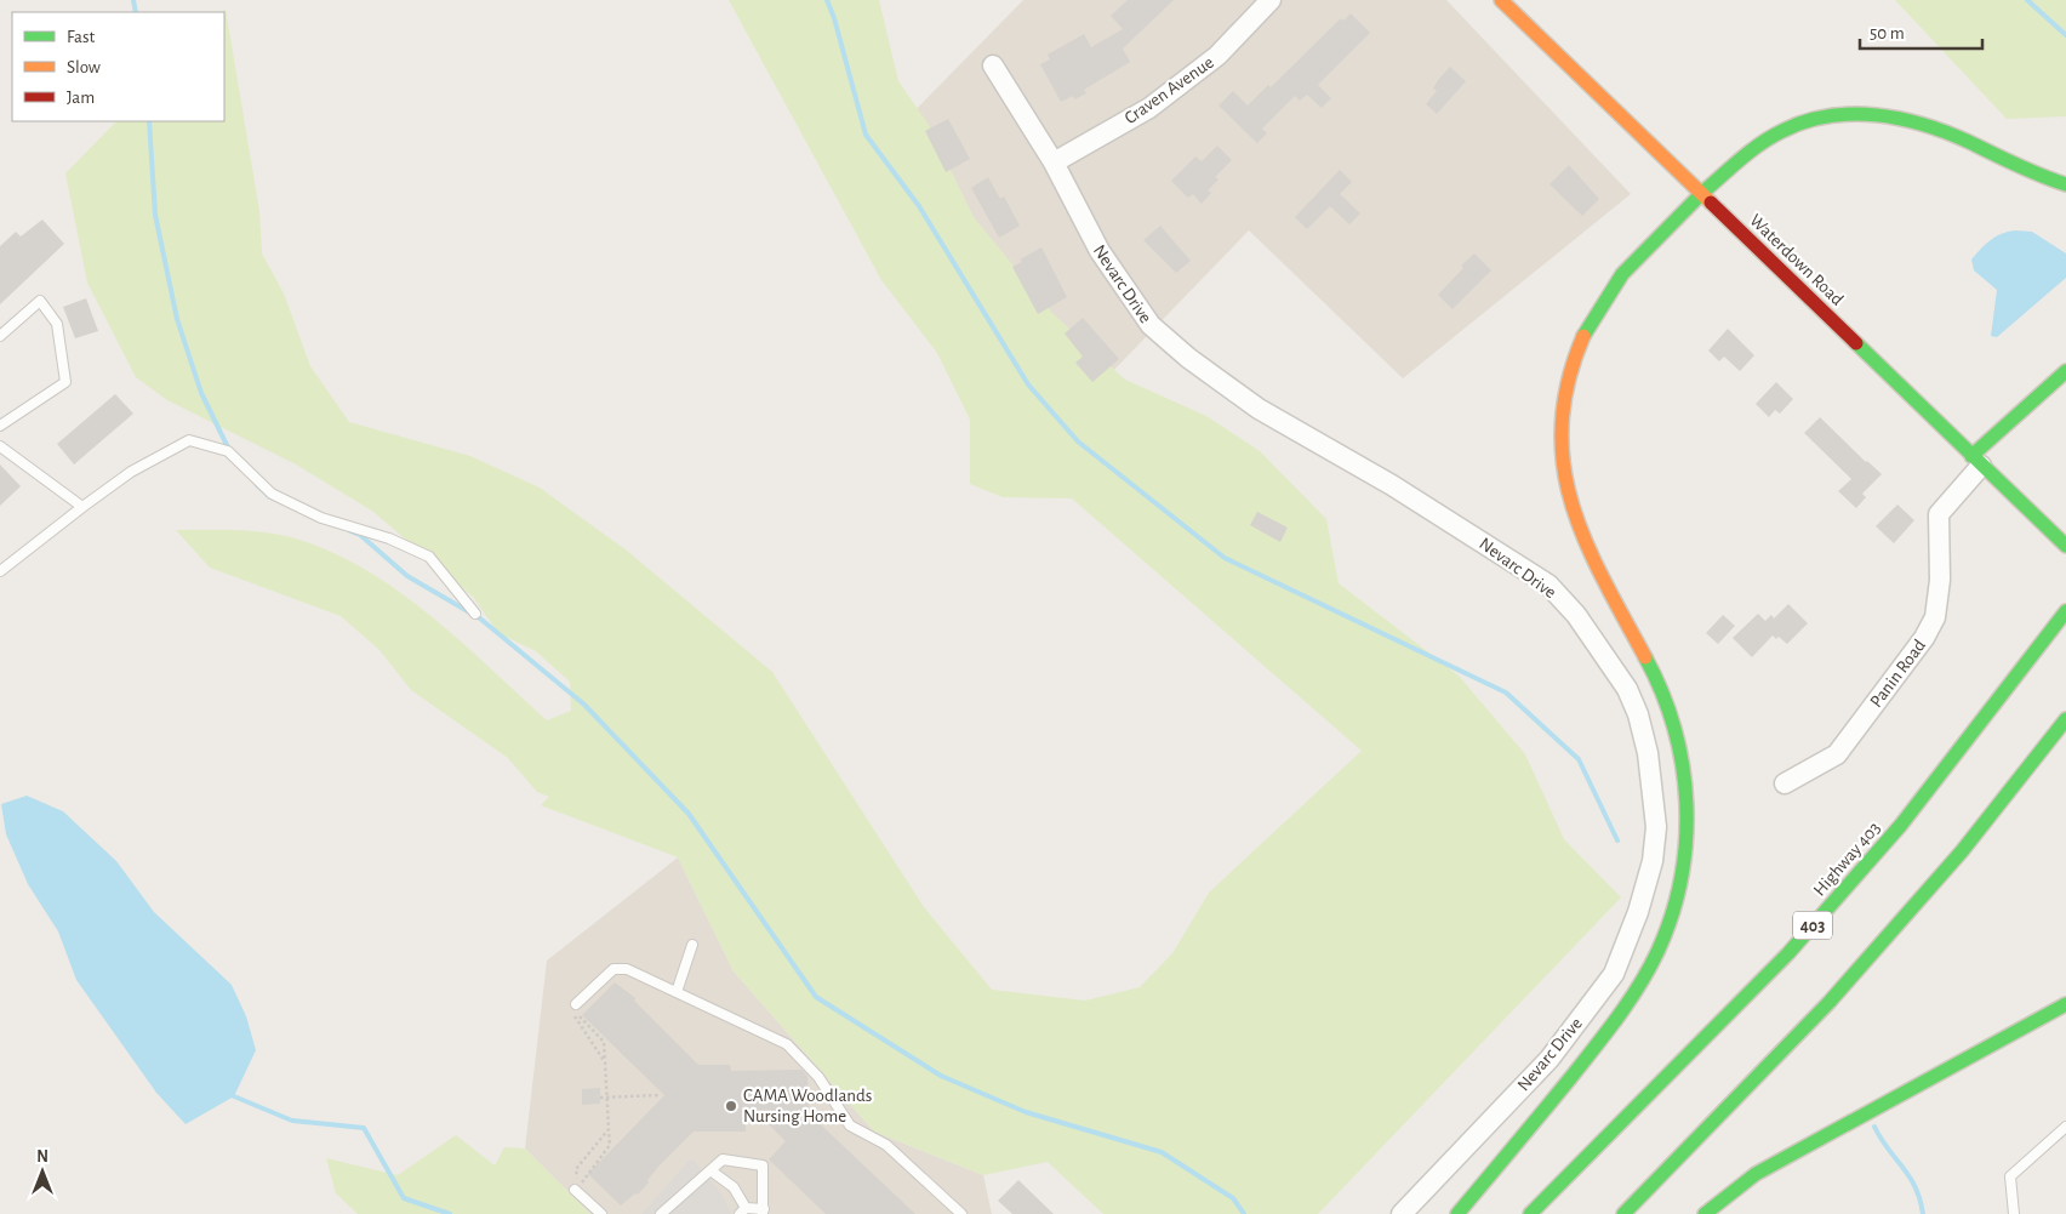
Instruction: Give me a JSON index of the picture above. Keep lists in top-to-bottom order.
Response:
{
  "streets": {
    "main road": ["Waterdown Road", "Highway 403", "403"],
    "street": ["Craven Avenue", "Nevarc Drive", "Panin Road"]
  },
  "crossings": [
    ["Craven Avenue", "Nevarc Drive"],
    ["Waterdown Road", "Panin Road"]
  ],
  "places": ["CAMA Woodlands Nursing Home"],
  "legend": ["Fast", "Slow", "Jam"],
  "scale_bar": "50 m",
  "north": "top"
}
